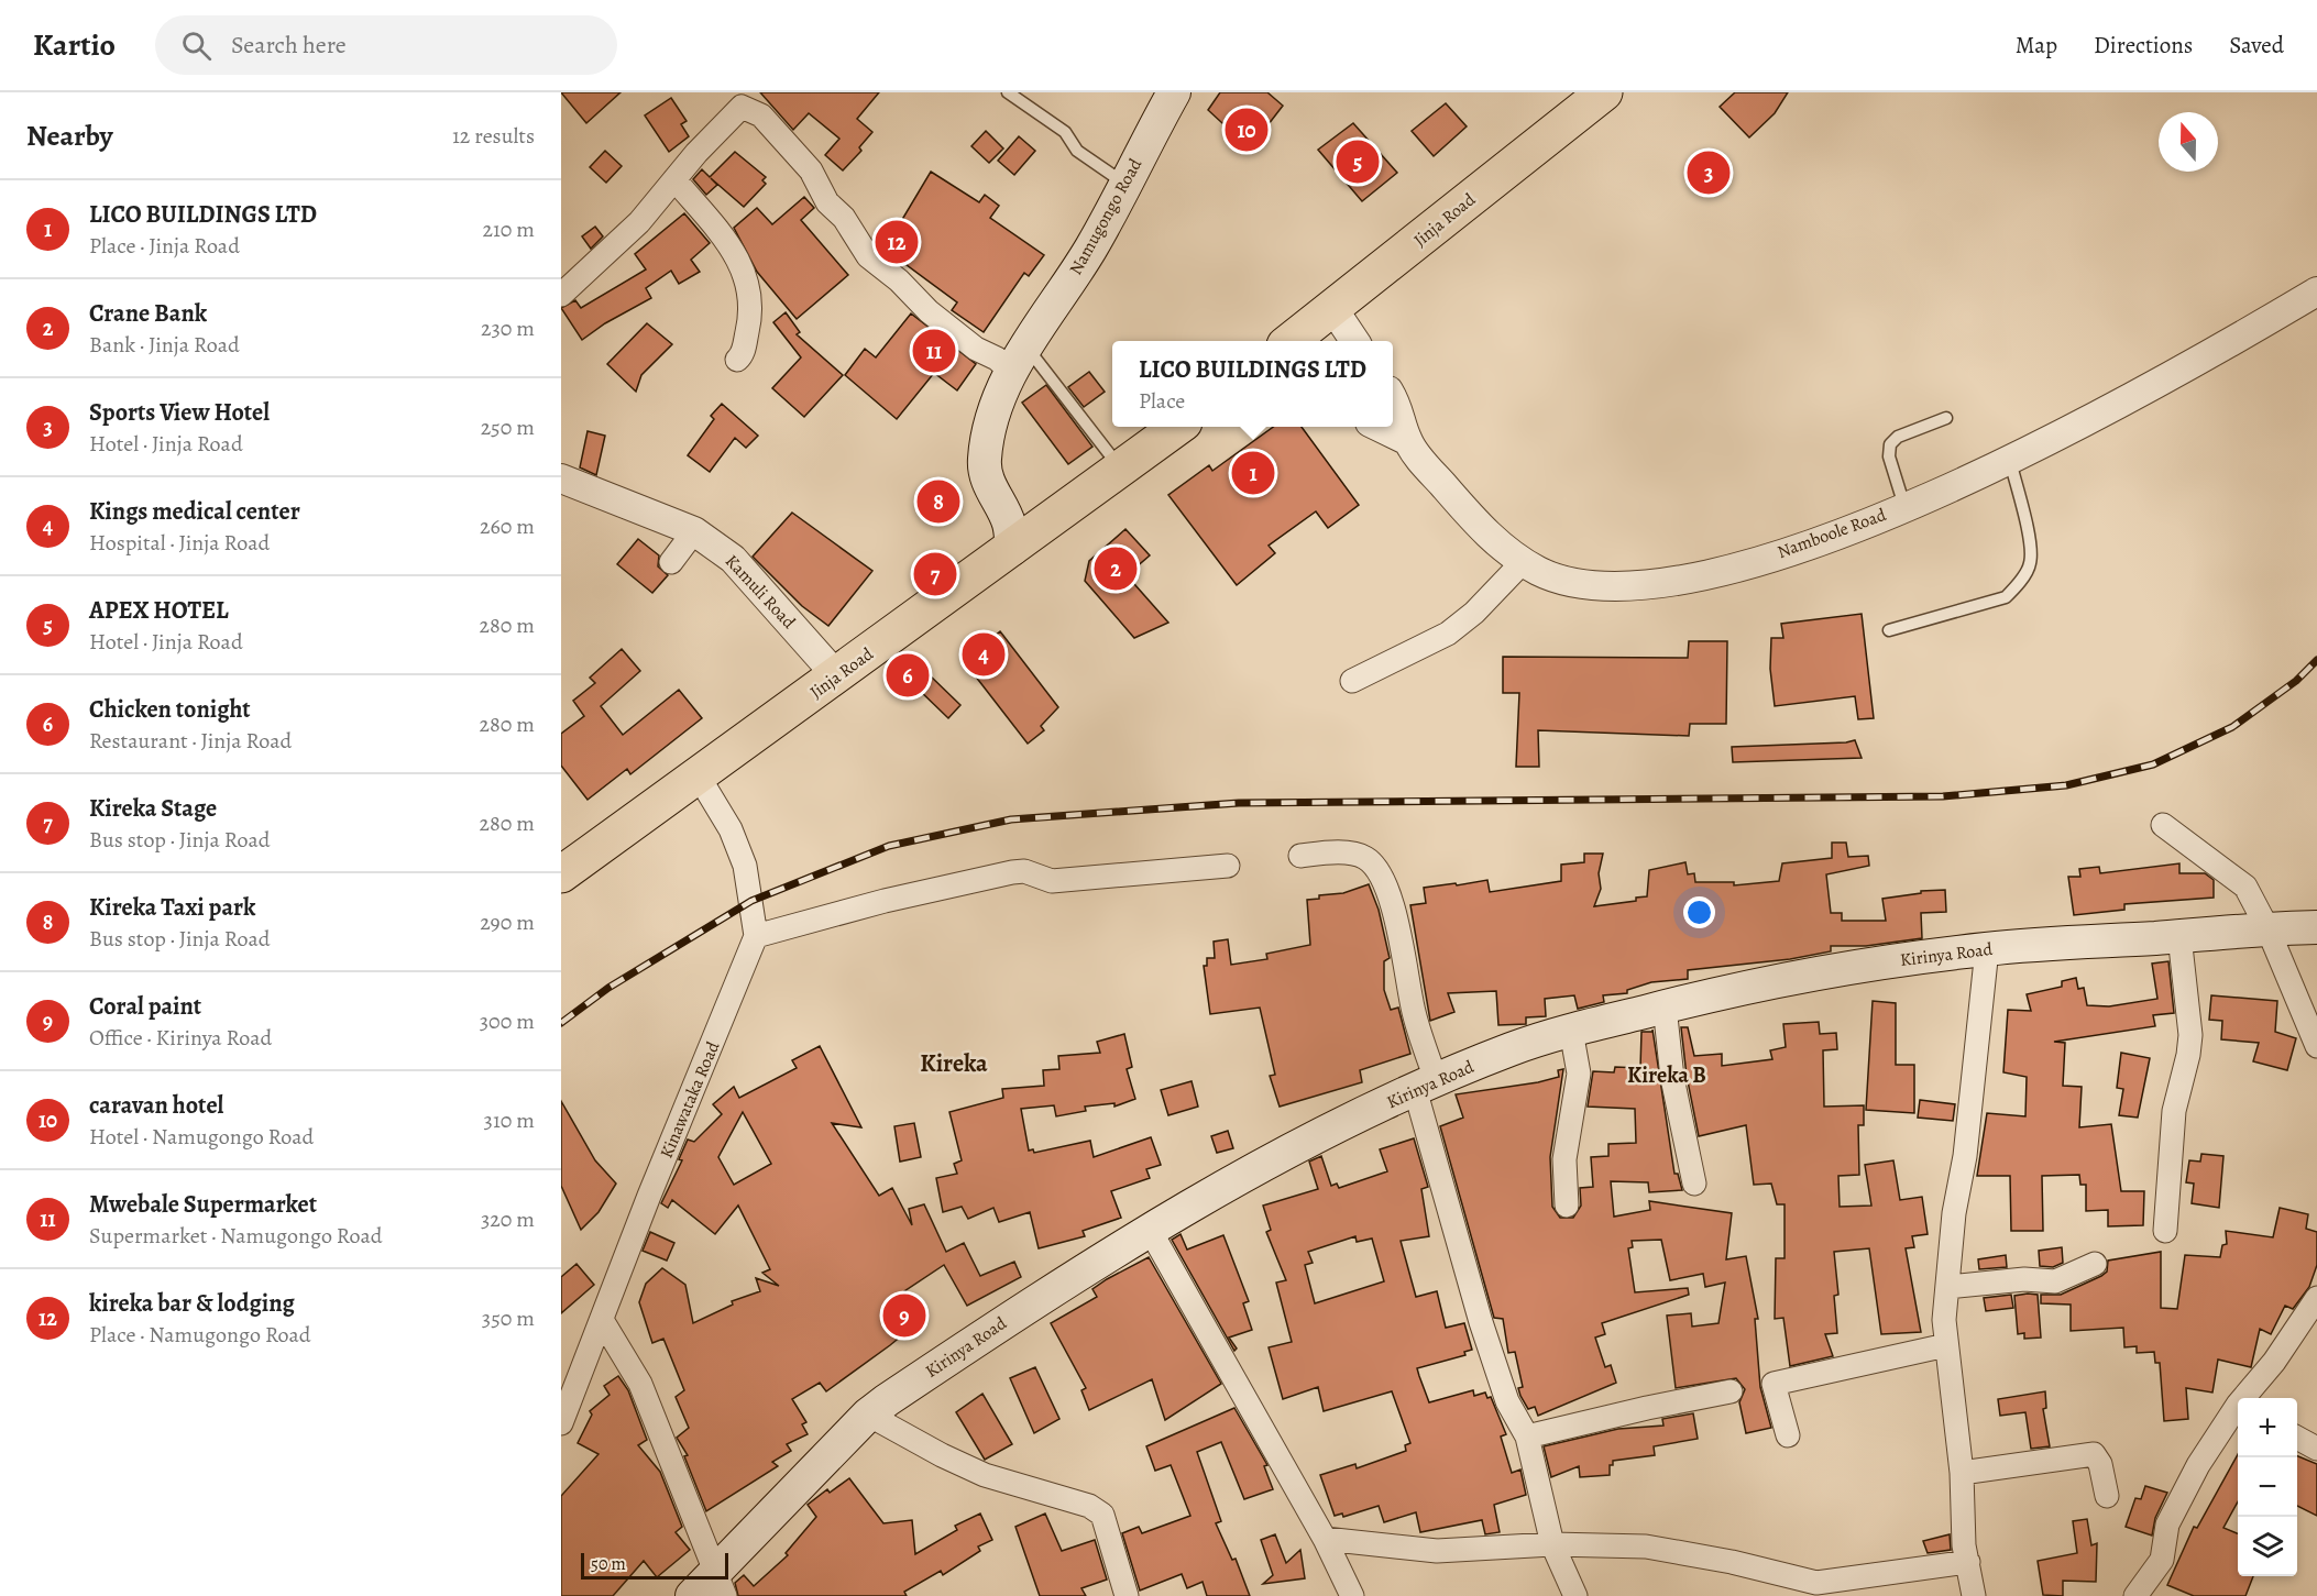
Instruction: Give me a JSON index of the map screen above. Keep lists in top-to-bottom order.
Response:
{
  "streets": {
    "highway": ["Jinja Road"],
    "main road": ["Namugongo Road", "Kirinya Road"],
    "street": ["Namboole Road", "Kamuli Road", "Kinawataka Road"]
  },
  "crossings": [
    ["Namugongo Road", "Jinja Road"],
    ["Jinja Road", "Kamuli Road"]
  ],
  "districts": ["Kireka", "Kireka B"],
  "scale_bar": "50 m",
  "north": "top",
  "page": {
    "header": "Kartio",
    "search": "Search here",
    "nav": ["Map", "Directions", "Saved"],
    "heading": ["Nearby", "12 results"],
    "pins": [
      "10",
      "5",
      "3",
      "12",
      "11",
      "1",
      "8",
      "2",
      "7",
      "4",
      "6",
      "9"
    ],
    "list": [
      {
        "mark": "1",
        "name": "LICO BUILDINGS LTD",
        "note": "Place · Jinja Road",
        "value": "210 m"
      },
      {
        "mark": "2",
        "name": "Crane Bank",
        "note": "Bank · Jinja Road",
        "value": "230 m"
      },
      {
        "mark": "3",
        "name": "Sports View Hotel",
        "note": "Hotel · Jinja Road",
        "value": "250 m"
      },
      {
        "mark": "4",
        "name": "Kings medical center",
        "note": "Hospital · Jinja Road",
        "value": "260 m"
      },
      {
        "mark": "5",
        "name": "APEX HOTEL",
        "note": "Hotel · Jinja Road",
        "value": "280 m"
      },
      {
        "mark": "6",
        "name": "Chicken tonight",
        "note": "Restaurant · Jinja Road",
        "value": "280 m"
      },
      {
        "mark": "7",
        "name": "Kireka Stage",
        "note": "Bus stop · Jinja Road",
        "value": "280 m"
      },
      {
        "mark": "8",
        "name": "Kireka Taxi park",
        "note": "Bus stop · Jinja Road",
        "value": "290 m"
      },
      {
        "mark": "9",
        "name": "Coral paint",
        "note": "Office · Kirinya Road",
        "value": "300 m"
      },
      {
        "mark": "10",
        "name": "caravan hotel",
        "note": "Hotel · Namugongo Road",
        "value": "310 m"
      },
      {
        "mark": "11",
        "name": "Mwebale Supermarket",
        "note": "Supermarket · Namugongo Road",
        "value": "320 m"
      },
      {
        "mark": "12",
        "name": "kireka bar & lodging",
        "note": "Place · Namugongo Road",
        "value": "350 m"
      }
    ],
    "popup": ["LICO BUILDINGS LTD", "Place"],
    "map_buttons": ["+", "−"],
    "scale": "50 m"
  }
}
